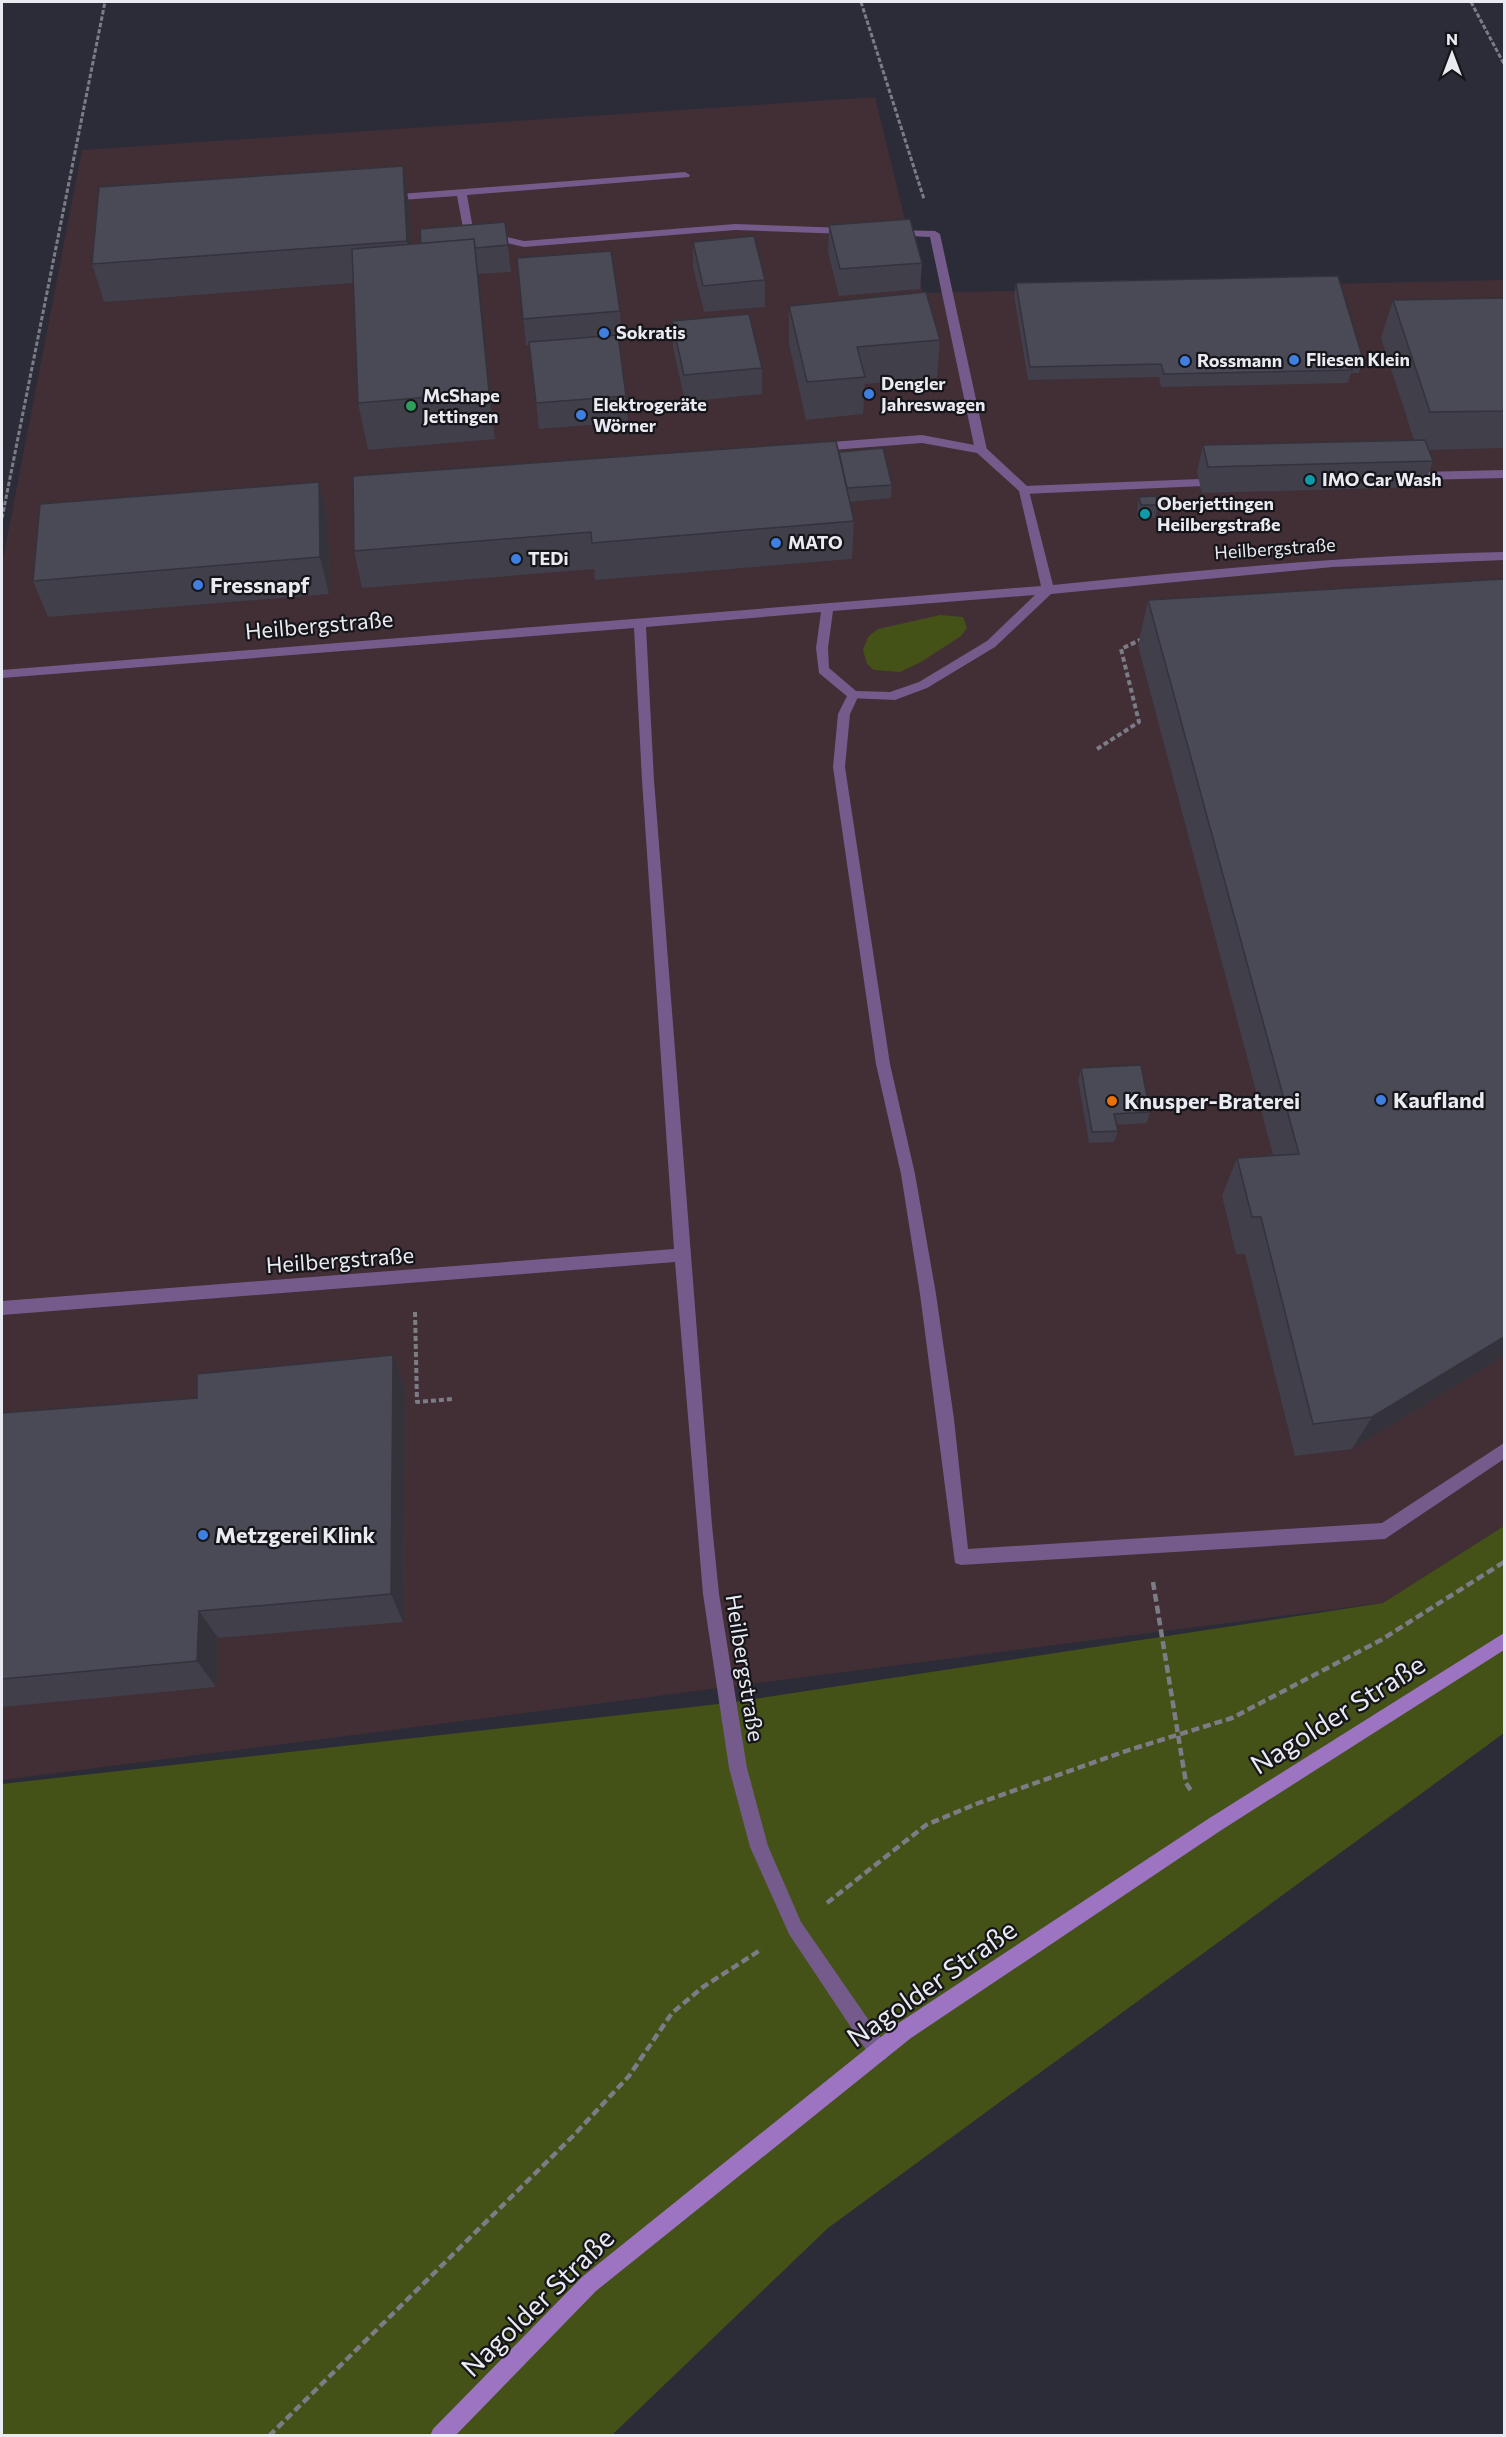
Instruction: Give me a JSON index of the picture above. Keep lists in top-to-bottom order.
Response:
{
  "streets": {
    "street": ["Heilbergstraße", "Nagolder Straße"]
  },
  "crossings": [
    ["Heilbergstraße", "Nagolder Straße"]
  ],
  "places": [
    "Sokratis",
    "Fliesen Klein",
    "Rossmann",
    "Dengler Jahreswagen",
    "McShape Jettingen",
    "Elektrogeräte Wörner",
    "IMO Car Wash",
    "Oberjettingen Heilbergstraße",
    "MATO",
    "TEDi",
    "Fressnapf",
    "Kaufland",
    "Knusper-Braterei",
    "Metzgerei Klink"
  ],
  "north": "top"
}
